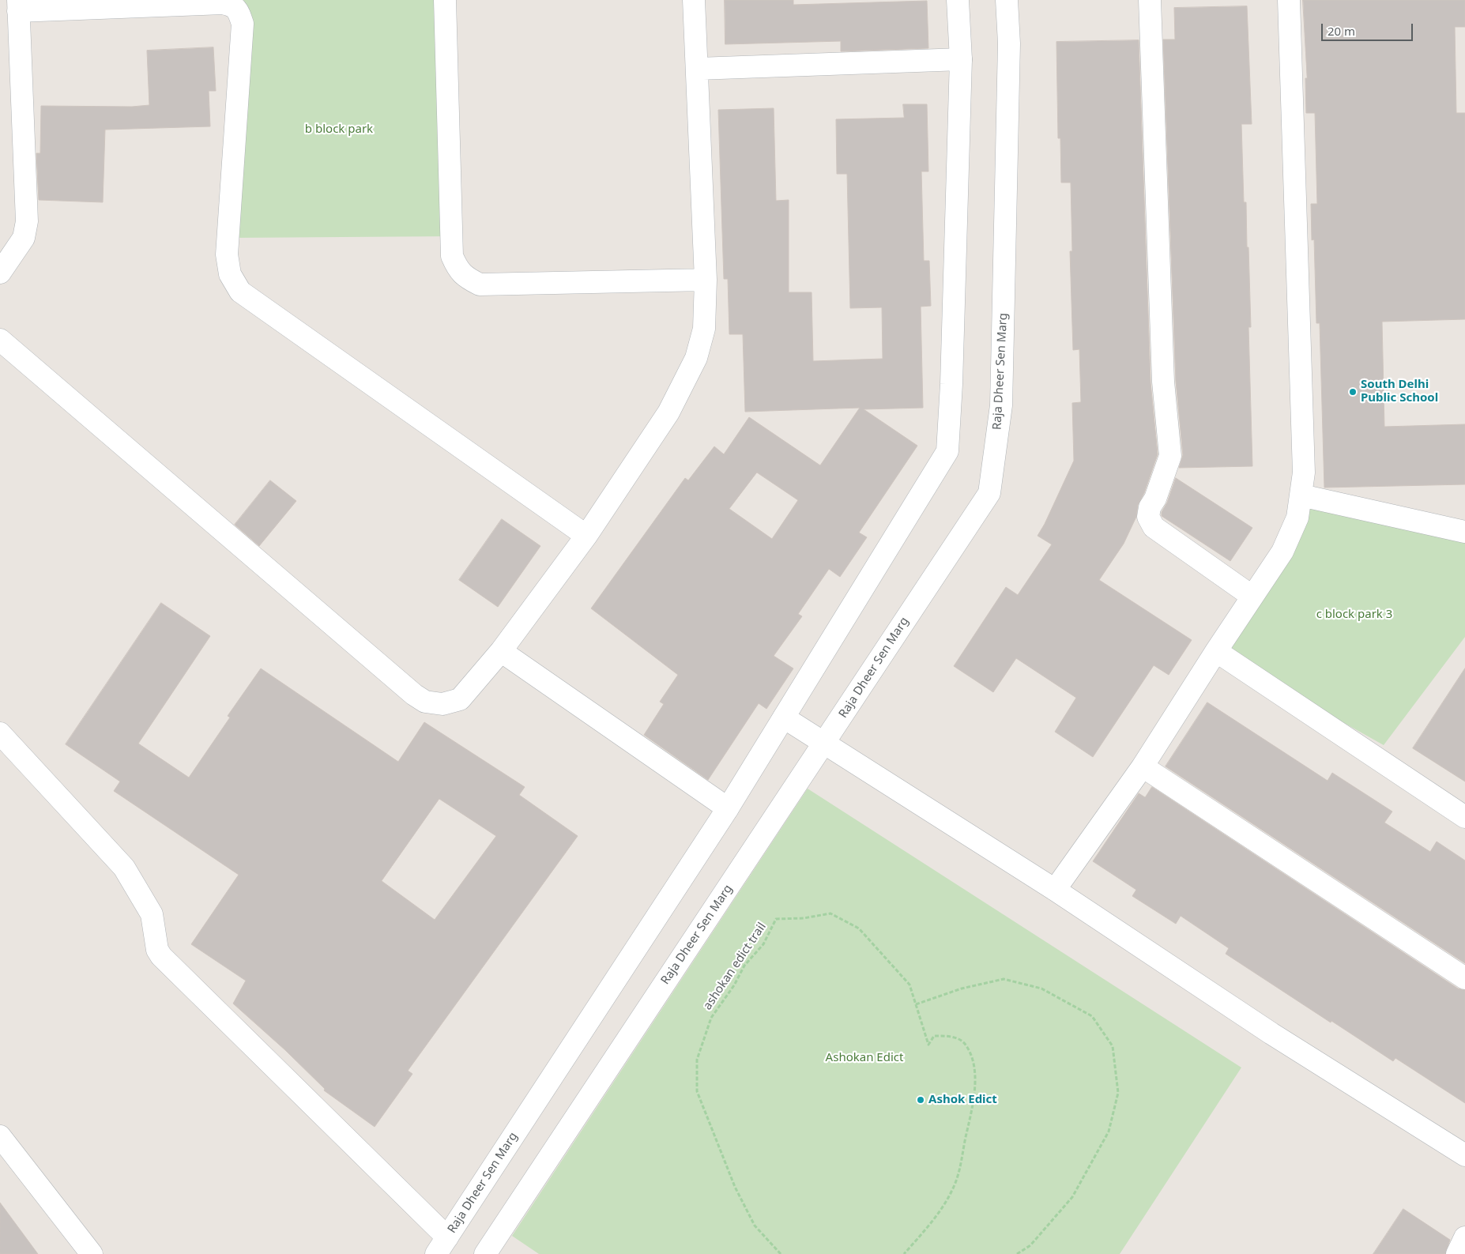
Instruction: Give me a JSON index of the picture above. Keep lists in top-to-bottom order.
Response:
{
  "streets": {
    "street": ["Raja Dheer Sen Marg"],
    "path": ["ashokan edict trail"]
  },
  "parks": ["b block park", "c block park 3", "Ashokan Edict"],
  "places": ["South Delhi Public School", "Ashok Edict"],
  "scale_bar": "20 m"
}
